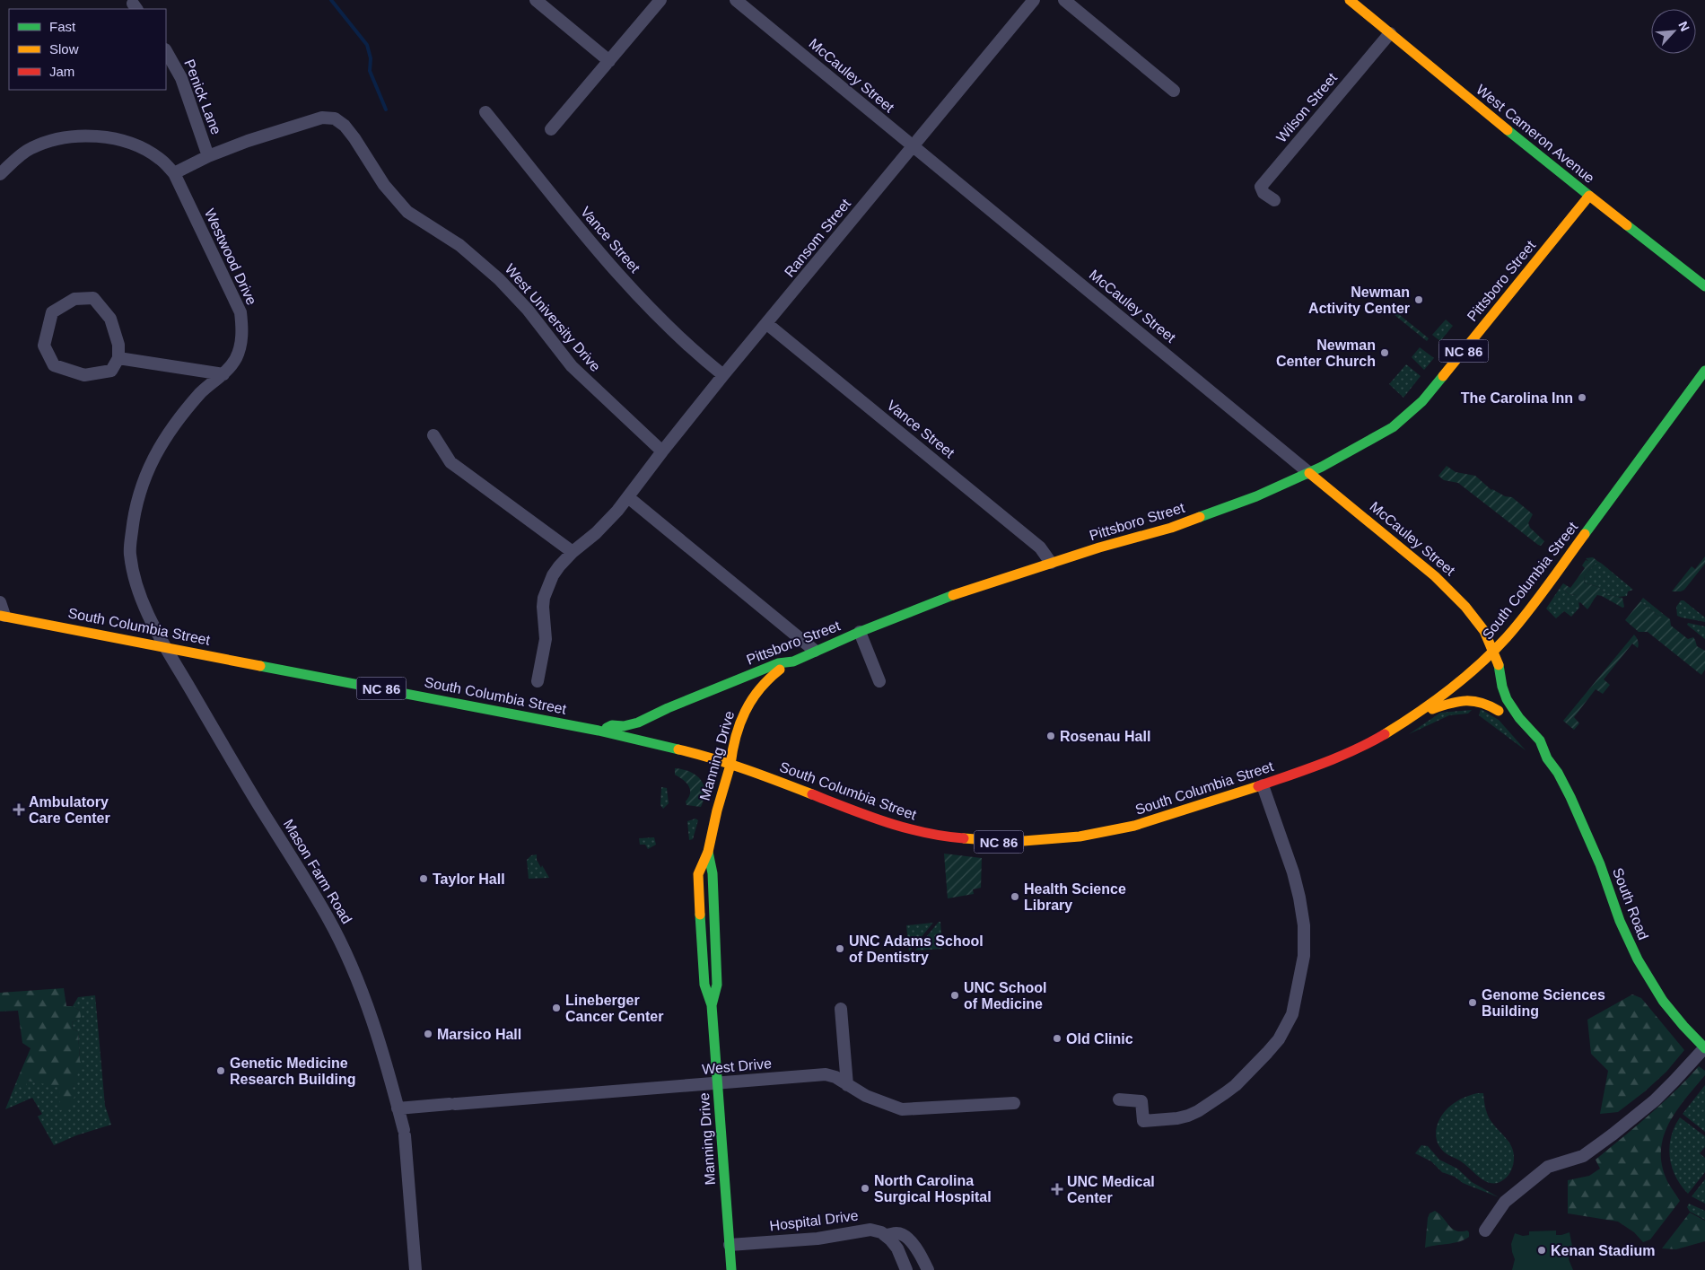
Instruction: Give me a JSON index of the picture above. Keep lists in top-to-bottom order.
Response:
{
  "streets": {
    "main road": [
      "McCauley Street",
      "West Cameron Avenue",
      "Pittsboro Street",
      "NC 86",
      "South Columbia Street",
      "Manning Drive",
      "South Road"
    ],
    "street": [
      "Penick Lane",
      "Wilson Street",
      "Ransom Street",
      "Vance Street",
      "Westwood Drive",
      "West University Drive",
      "Mason Farm Road",
      "West Drive",
      "Hospital Drive"
    ]
  },
  "crossings": [
    ["McCauley Street", "Ransom Street"],
    ["McCauley Street", "Pittsboro Street"],
    ["McCauley Street", "South Columbia Street"],
    ["McCauley Street", "South Road"],
    ["Penick Lane", "West University Drive"],
    ["Wilson Street", "West Cameron Avenue"],
    ["West Cameron Avenue", "Pittsboro Street"],
    ["Ransom Street", "Vance Street"],
    ["Ransom Street", "West University Drive"],
    ["Vance Street", "Pittsboro Street"],
    ["Westwood Drive", "West University Drive"],
    ["Westwood Drive", "South Columbia Street"],
    ["Westwood Drive", "Mason Farm Road"],
    ["Pittsboro Street", "South Columbia Street"],
    ["Pittsboro Street", "Manning Drive"],
    ["South Columbia Street", "Manning Drive"],
    ["South Columbia Street", "Mason Farm Road"],
    ["South Columbia Street", "South Road"],
    ["Manning Drive", "West Drive"],
    ["Manning Drive", "Hospital Drive"],
    ["Mason Farm Road", "West Drive"]
  ],
  "places": {
    "other": [
      "Newman Activity Center",
      "Newman Center Church",
      "The Carolina Inn",
      "Rosenau Hall",
      "Taylor Hall",
      "Health Science Library",
      "UNC Adams School of Dentistry",
      "UNC School of Medicine",
      "Genome Sciences Building",
      "Lineberger Cancer Center",
      "Marsico Hall",
      "Old Clinic",
      "Genetic Medicine Research Building",
      "North Carolina Surgical Hospital",
      "Kenan Stadium"
    ],
    "health": ["Ambulatory Care Center", "UNC Medical Center"]
  },
  "legend": ["Fast", "Slow", "Jam"],
  "north": "top right"
}
